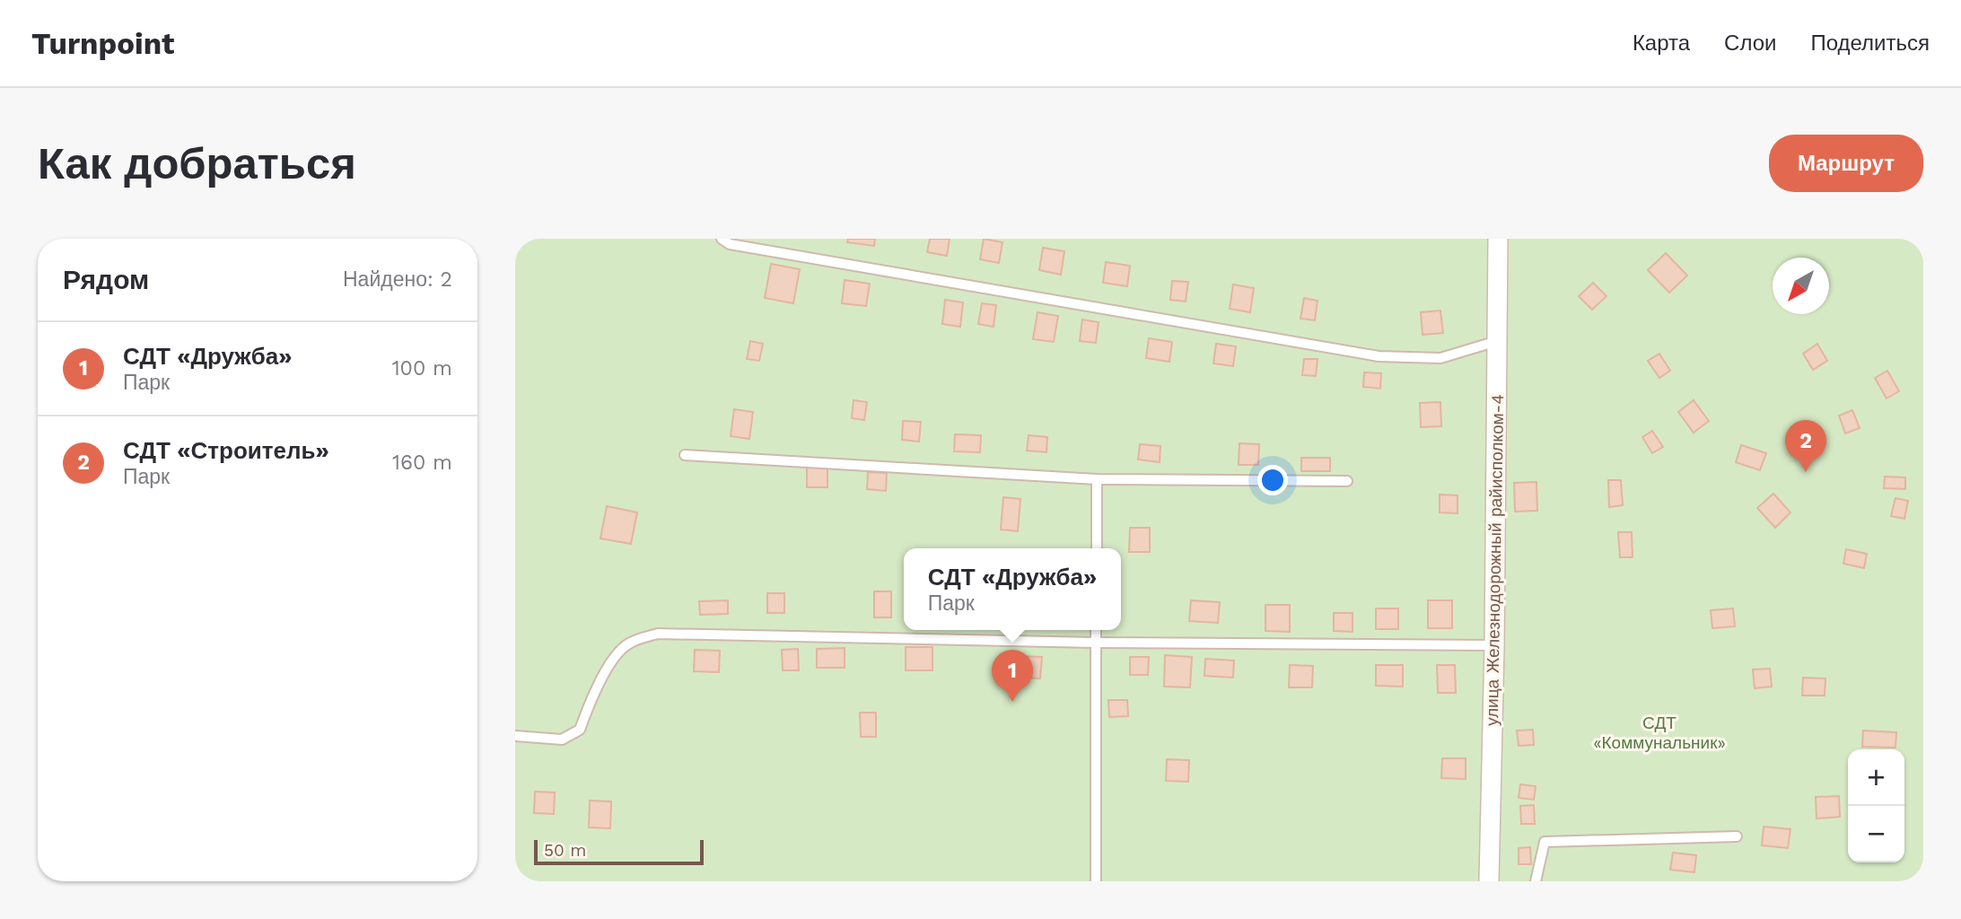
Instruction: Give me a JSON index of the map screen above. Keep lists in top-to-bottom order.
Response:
{
  "streets": {
    "street": ["улица Железнодорожный райисполком-4"]
  },
  "parks": ["СДТ «Коммунальник»"],
  "scale_bar": "50 m",
  "north": "bottom left",
  "page": {
    "header": "Turnpoint",
    "nav": ["Карта", "Слои", "Поделиться"],
    "buttons": "Маршрут",
    "title": "Как добраться",
    "heading": ["Рядом", "Найдено: 2"],
    "list": [
      {
        "mark": "1",
        "name": "СДТ «Дружба»",
        "note": "Парк",
        "value": "100 m"
      },
      {
        "mark": "2",
        "name": "СДТ «Строитель»",
        "note": "Парк",
        "value": "160 m"
      }
    ],
    "pins": ["2", "1"],
    "popup": ["СДТ «Дружба»", "Парк"],
    "map_buttons": ["+", "−"],
    "scale": "50 m"
  }
}
